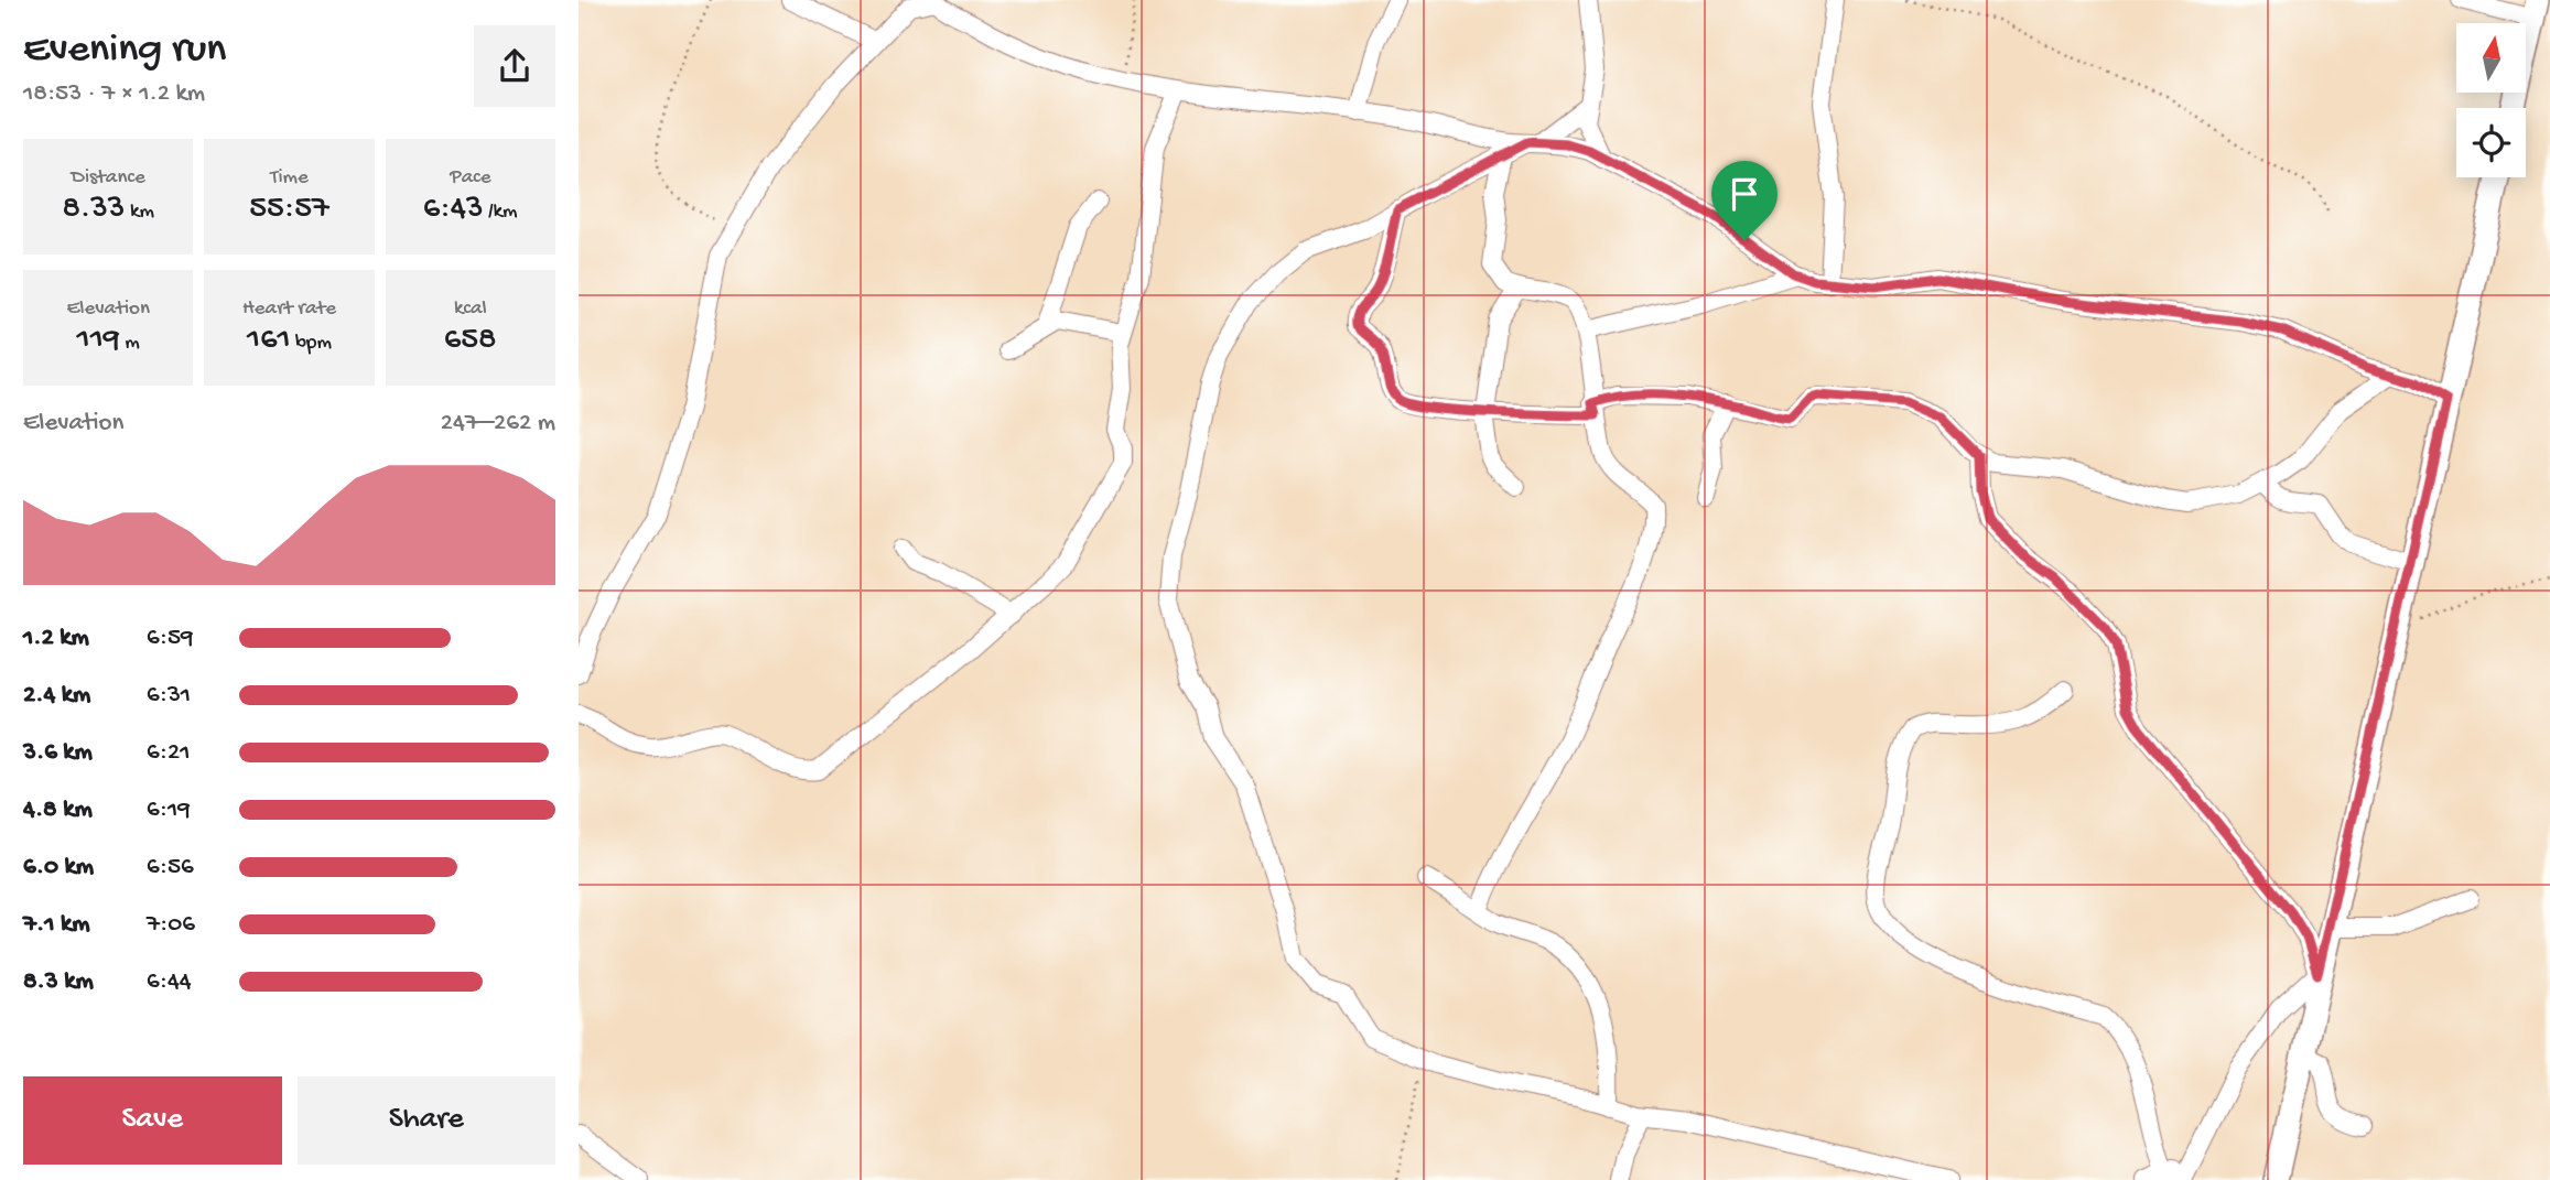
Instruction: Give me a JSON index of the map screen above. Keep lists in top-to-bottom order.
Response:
{
  "north": "top",
  "page": {
    "heading": ["Evening run", "18:53 · 7 × 1.2 km"],
    "stats": [
      ["Distance", "8.33 km"],
      ["Time", "55:57"],
      ["Pace", "6:43 /km"],
      ["Elevation", "119 m"],
      ["Heart rate", "161 bpm"],
      ["kcal", "658"]
    ],
    "chart": ["Elevation", "247–262 m"],
    "list": [
      {
        "name": "1.2 km",
        "note": "6:59"
      },
      {
        "name": "2.4 km",
        "note": "6:31"
      },
      {
        "name": "3.6 km",
        "note": "6:21"
      },
      {
        "name": "4.8 km",
        "note": "6:19"
      },
      {
        "name": "6.0 km",
        "note": "6:56"
      },
      {
        "name": "7.1 km",
        "note": "7:06"
      },
      {
        "name": "8.3 km",
        "note": "6:44"
      }
    ],
    "buttons": ["Save", "Share"]
  }
}
